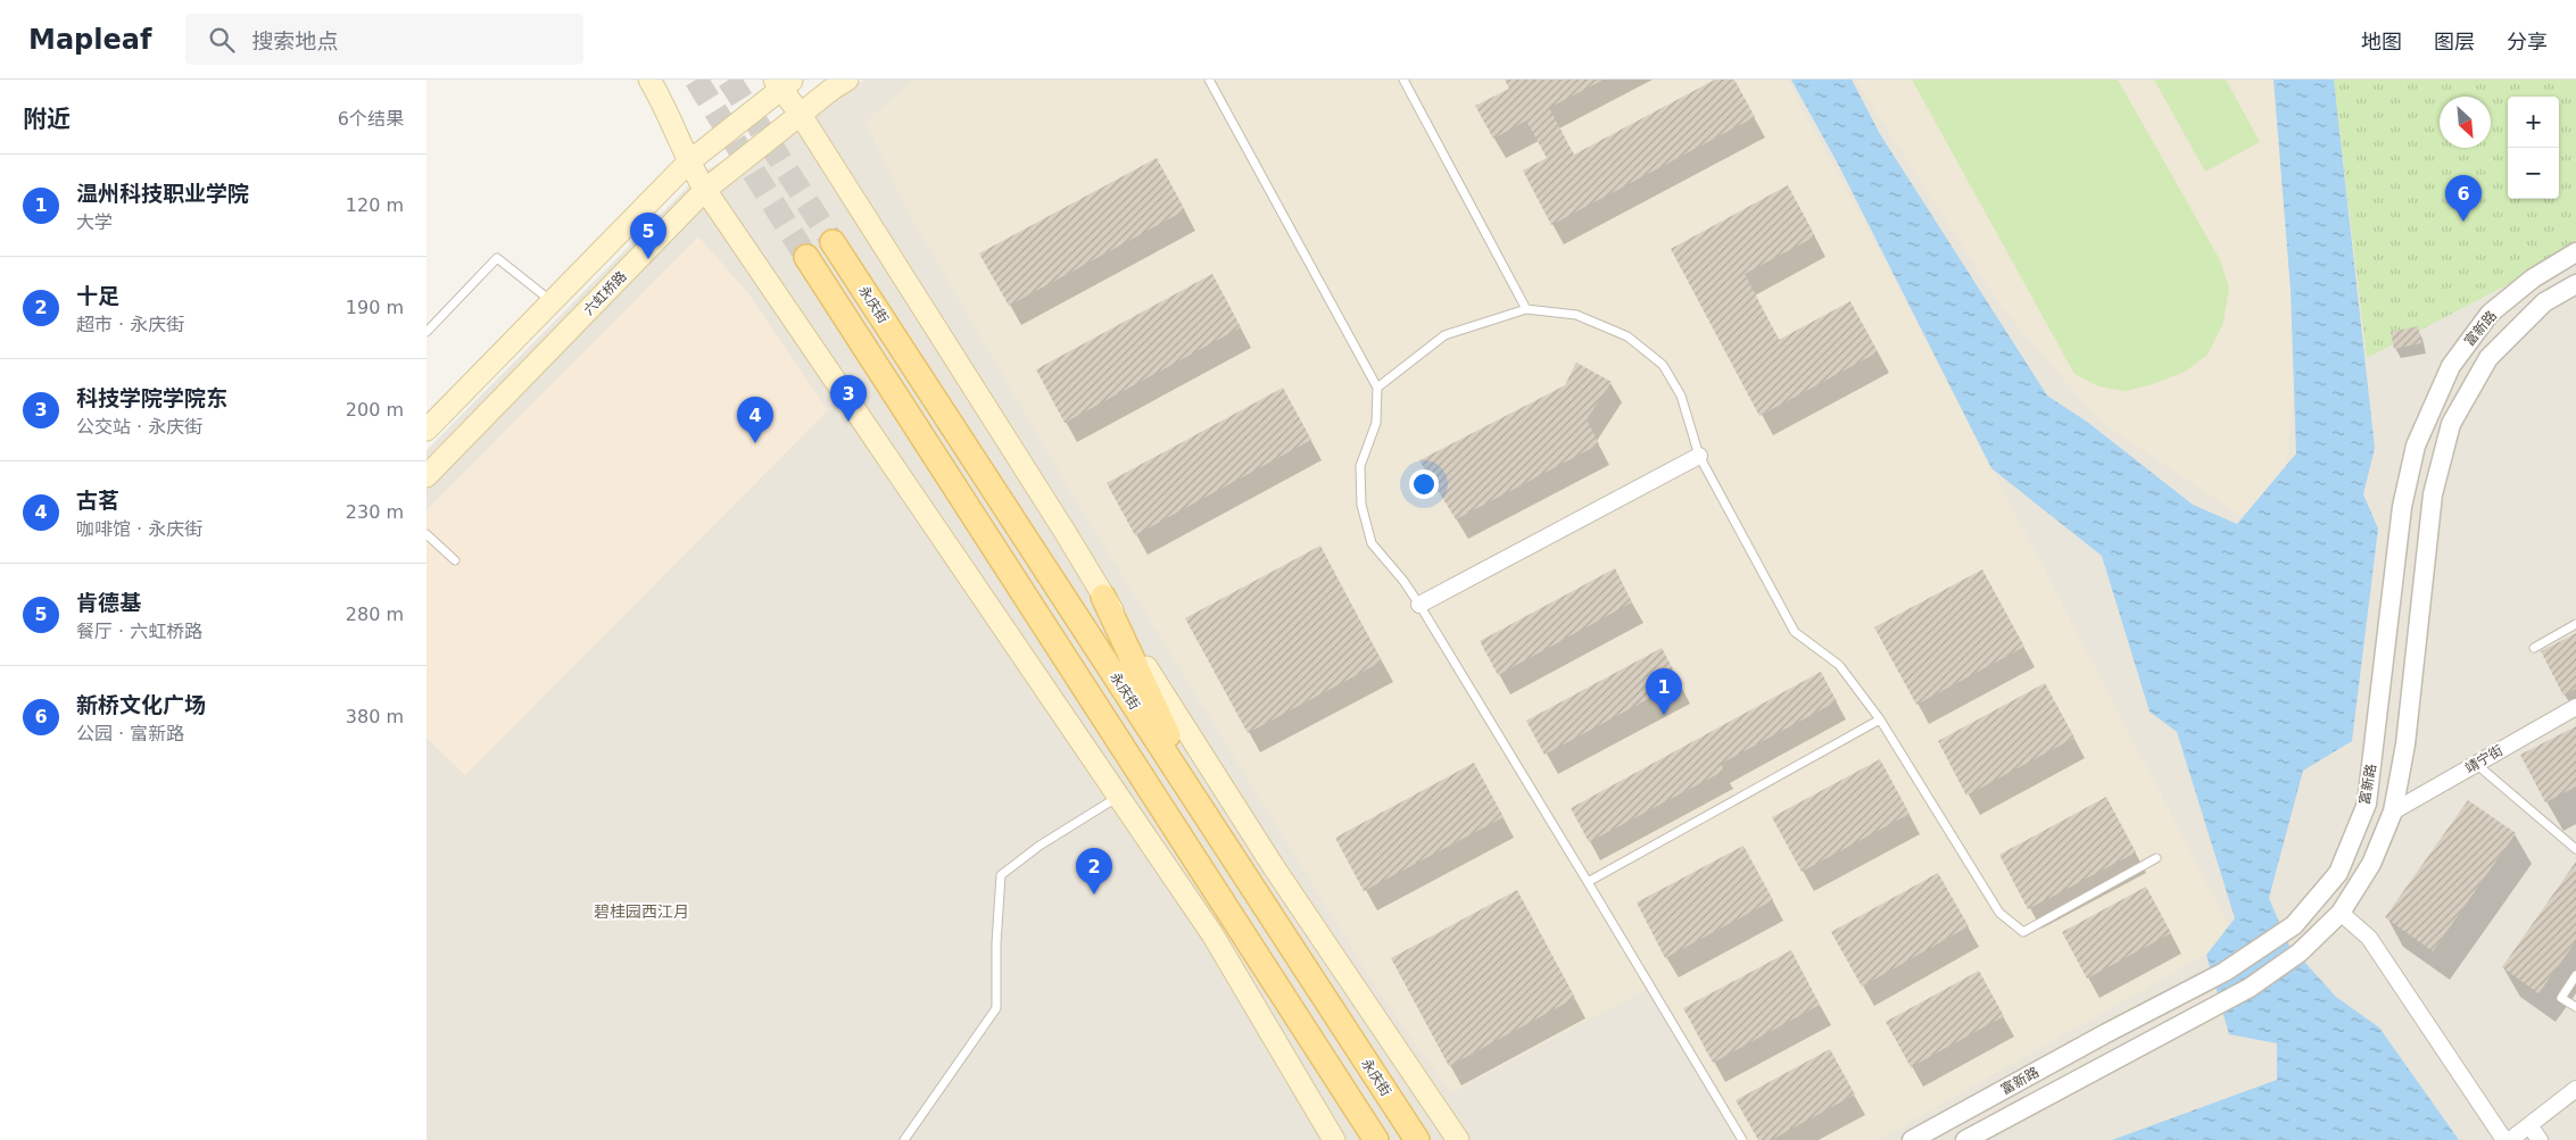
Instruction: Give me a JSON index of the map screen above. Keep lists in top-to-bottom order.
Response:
{
  "streets": {
    "main road": ["六虹桥路", "永庆街"],
    "street": ["富新路", "靖宁街"]
  },
  "crossings": [
    ["富新路", "靖宁街"]
  ],
  "districts": ["碧桂园西江月"],
  "north": "bottom right",
  "page": {
    "header": "Mapleaf",
    "search": "搜索地点",
    "nav": ["地图", "图层", "分享"],
    "heading": ["附近", "6个结果"],
    "map_buttons": ["+", "−"],
    "list": [
      {
        "mark": "1",
        "name": "温州科技职业学院",
        "note": "大学",
        "value": "120 m"
      },
      {
        "mark": "2",
        "name": "十足",
        "note": "超市 · 永庆街",
        "value": "190 m"
      },
      {
        "mark": "3",
        "name": "科技学院学院东",
        "note": "公交站 · 永庆街",
        "value": "200 m"
      },
      {
        "mark": "4",
        "name": "古茗",
        "note": "咖啡馆 · 永庆街",
        "value": "230 m"
      },
      {
        "mark": "5",
        "name": "肯德基",
        "note": "餐厅 · 六虹桥路",
        "value": "280 m"
      },
      {
        "mark": "6",
        "name": "新桥文化广场",
        "note": "公园 · 富新路",
        "value": "380 m"
      }
    ],
    "pins": [
      "6",
      "5",
      "3",
      "4",
      "1",
      "2"
    ]
  }
}
